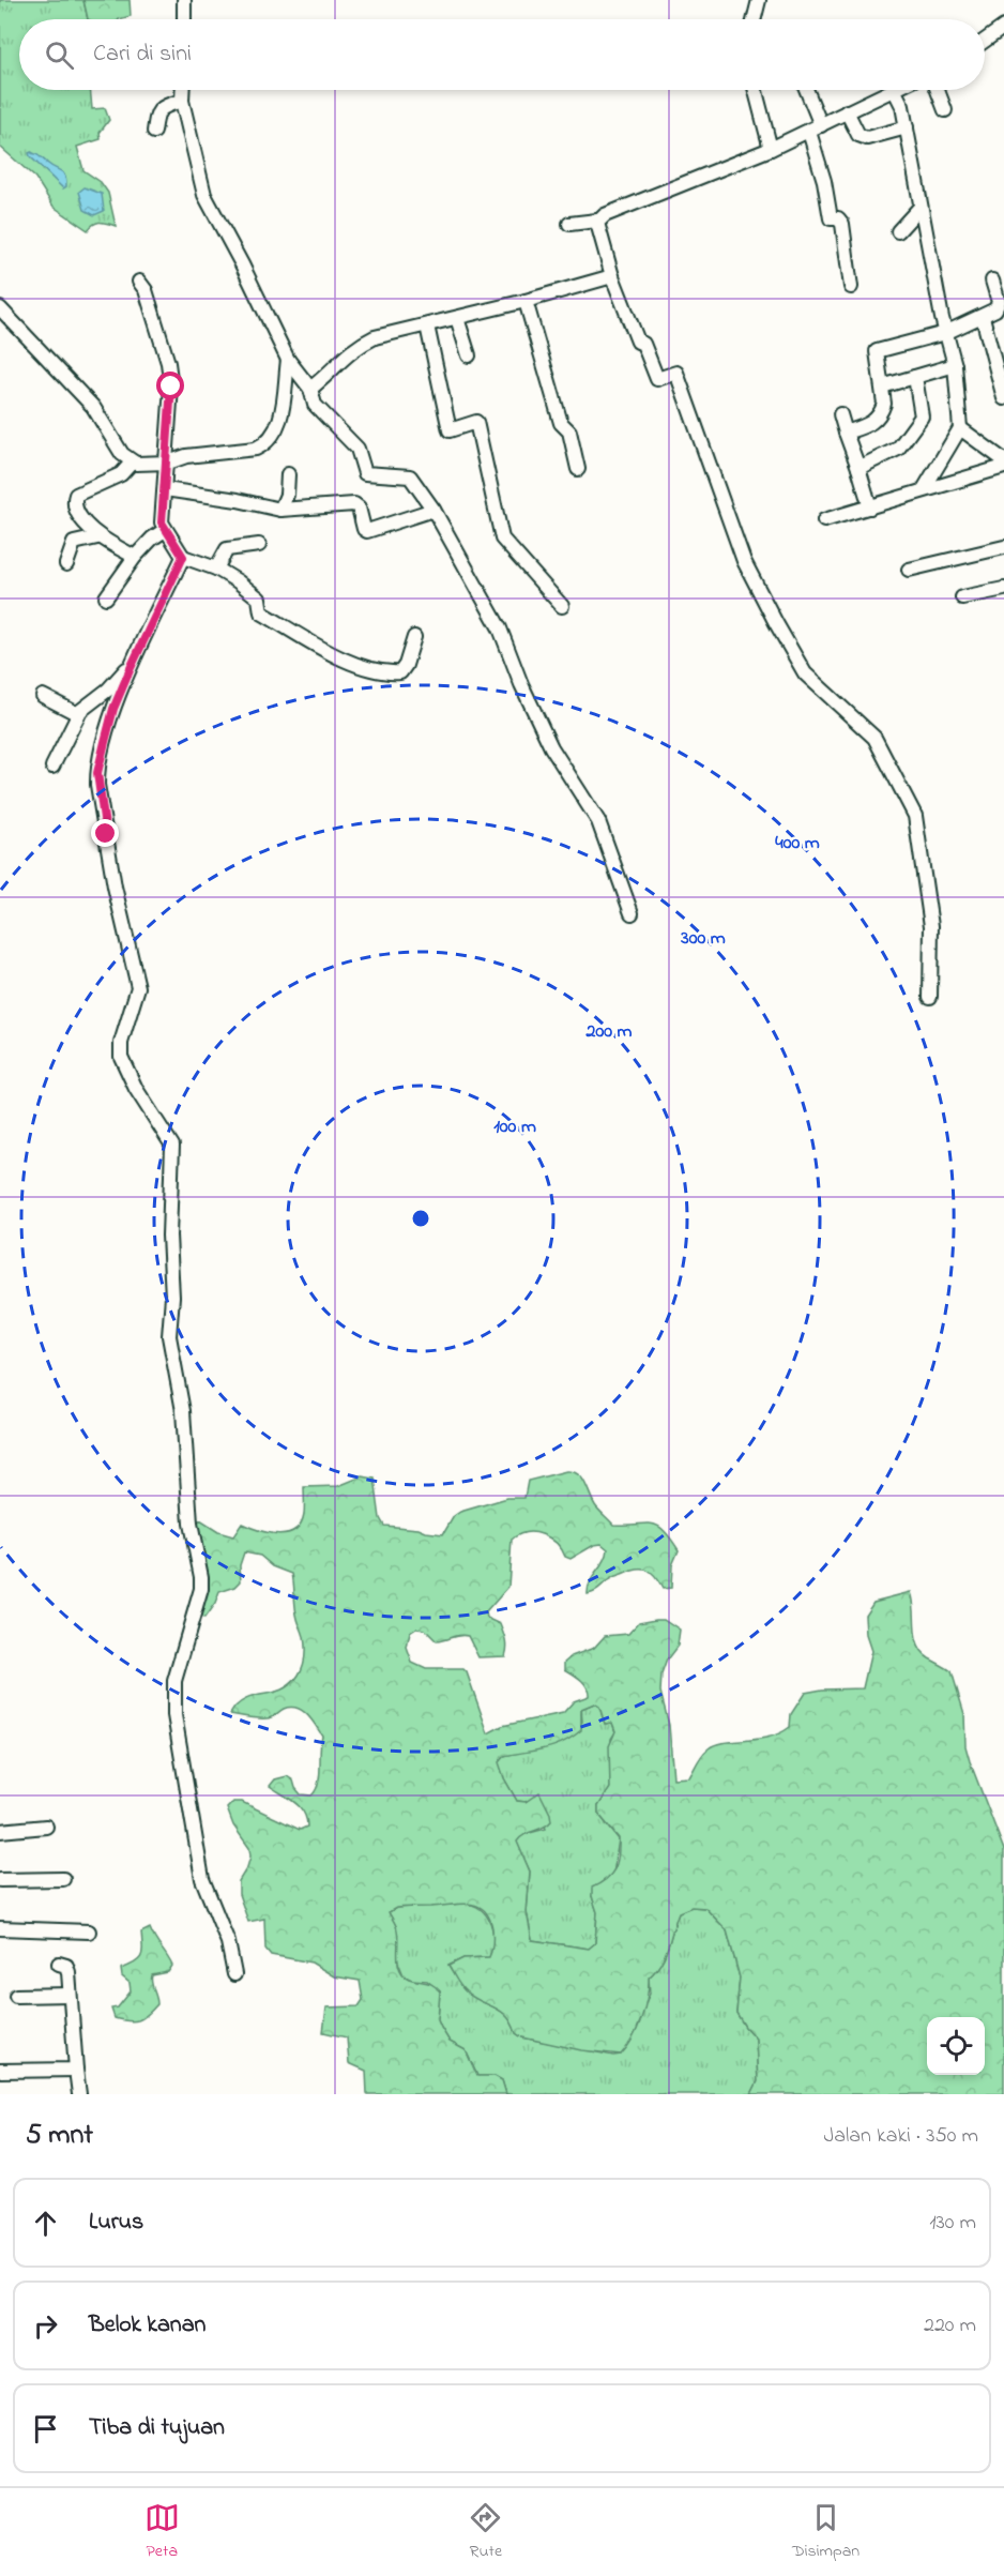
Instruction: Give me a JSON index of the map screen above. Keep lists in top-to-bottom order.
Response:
{
  "page": {
    "search": "Cari di sini",
    "heading": ["5 mnt", "Jalan kaki · 350 m"],
    "list": [
      ["Lurus", "130 m"],
      ["Belok kanan", "220 m"],
      "Tiba di tujuan"
    ],
    "nav": ["Peta", "Rute", "Disimpan"]
  },
  "rings": [
    "400 m",
    "300 m",
    "200 m",
    "100 m"
  ]
}
